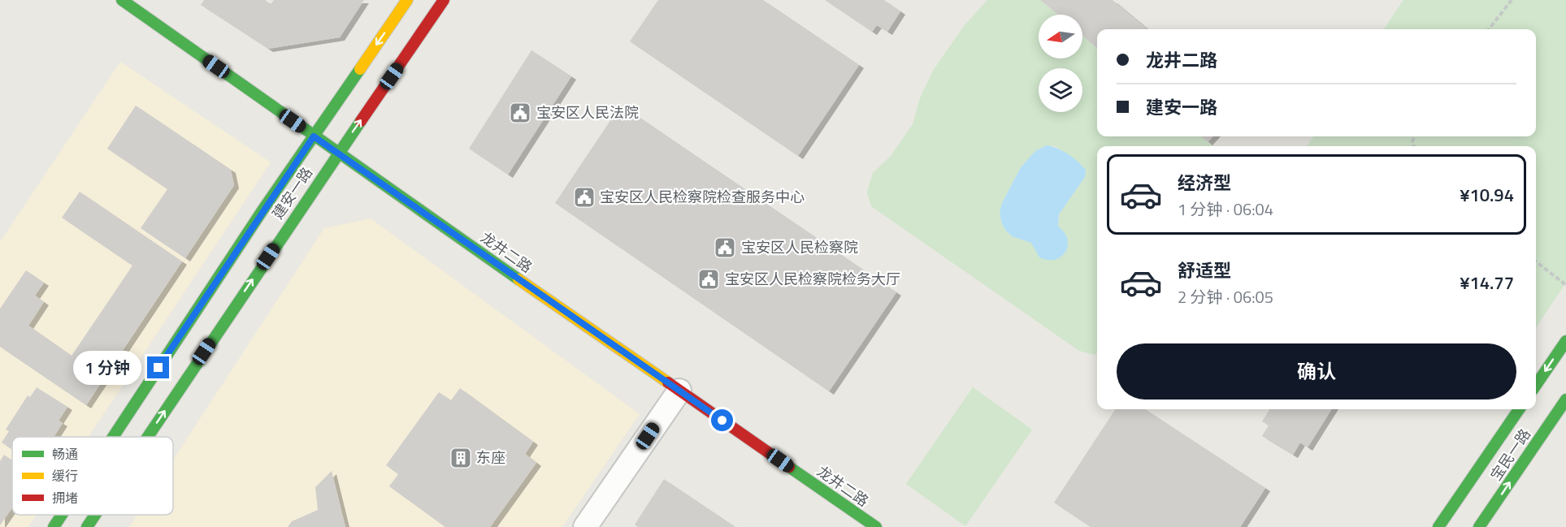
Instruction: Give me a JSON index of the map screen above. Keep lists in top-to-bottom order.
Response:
{
  "streets": {
    "main road": ["建安一路", "龙井二路", "宝民一路"]
  },
  "crossings": [
    ["建安一路", "龙井二路"]
  ],
  "places": {
    "public building": [
      "宝安区人民法院",
      "宝安区人民检察院检查服务中心",
      "宝安区人民检察院",
      "宝安区人民检察院检务大厅"
    ],
    "building": ["东座"]
  },
  "legend": ["畅通", "缓行", "拥堵"],
  "north": "left",
  "page": {
    "banner": ["龙井二路", "建安一路"],
    "list": [
      {
        "name": "经济型",
        "note": "1 分钟 · 06:04",
        "value": "¥10.94"
      },
      {
        "name": "舒适型",
        "note": "2 分钟 · 06:05",
        "value": "¥14.77"
      }
    ],
    "buttons": "确认",
    "bubble": "1 分钟"
  }
}
